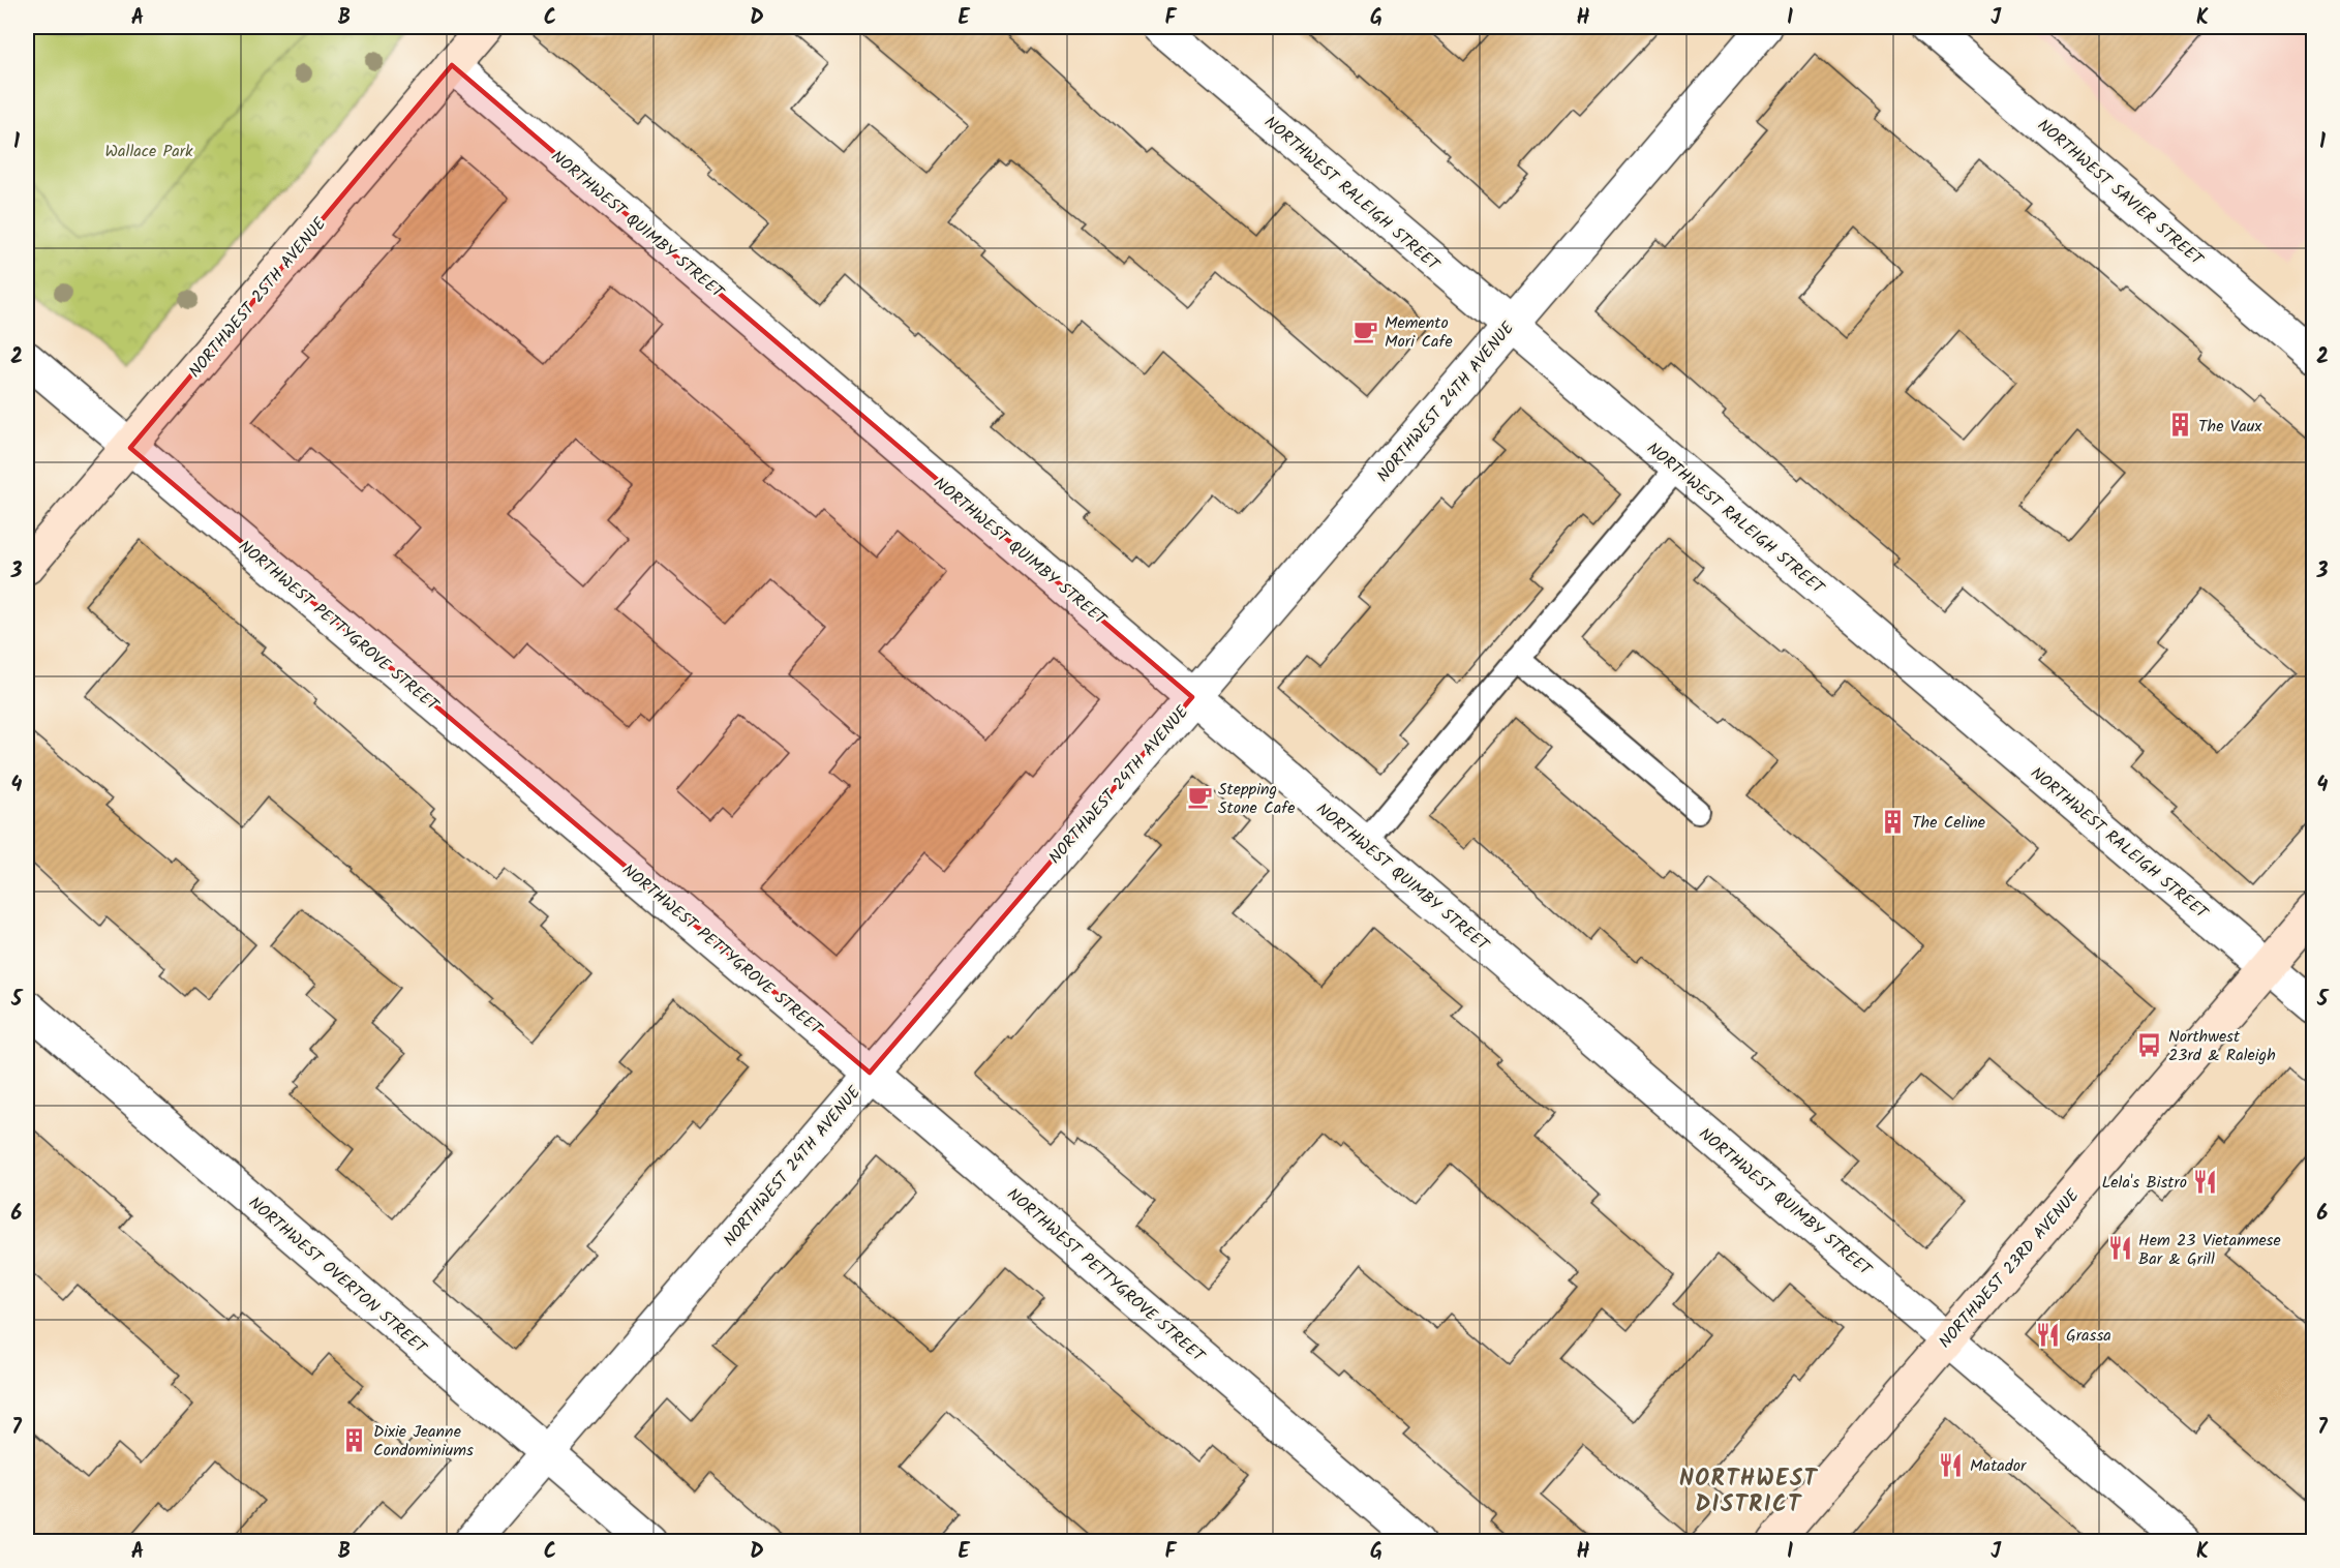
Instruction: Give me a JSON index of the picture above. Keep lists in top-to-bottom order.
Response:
{
  "streets": {
    "main road": ["NORTHWEST 25TH AVENUE", "NORTHWEST 23RD AVENUE"],
    "street": [
      "NORTHWEST SAVIER STREET",
      "NORTHWEST RALEIGH STREET",
      "NORTHWEST QUIMBY STREET",
      "NORTHWEST 24TH AVENUE",
      "NORTHWEST PETTYGROVE STREET",
      "NORTHWEST OVERTON STREET"
    ]
  },
  "crossings": [
    ["NORTHWEST RALEIGH STREET", "NORTHWEST 24TH AVENUE"],
    ["NORTHWEST RALEIGH STREET", "NORTHWEST 23RD AVENUE"],
    ["NORTHWEST QUIMBY STREET", "NORTHWEST 25TH AVENUE"],
    ["NORTHWEST QUIMBY STREET", "NORTHWEST 24TH AVENUE"],
    ["NORTHWEST QUIMBY STREET", "NORTHWEST 23RD AVENUE"],
    ["NORTHWEST 25TH AVENUE", "NORTHWEST PETTYGROVE STREET"],
    ["NORTHWEST 24TH AVENUE", "NORTHWEST PETTYGROVE STREET"],
    ["NORTHWEST 24TH AVENUE", "NORTHWEST OVERTON STREET"]
  ],
  "districts": ["NORTHWEST DISTRICT"],
  "parks": ["Wallace Park"],
  "places": {
    "cafe": ["Memento Mori Cafe", "Stepping Stone Cafe"],
    "building": ["The Vaux", "The Celine", "Dixie Jeanne Condominiums"],
    "bus stop": ["Northwest 23rd & Raleigh"],
    "restaurant": [
      "Lela's Bistro",
      "Hem 23 Vietanmese Bar & Grill",
      "Grassa",
      "Matador"
    ]
  },
  "grid": {
    "columns": [
      "A",
      "B",
      "C",
      "D",
      "E",
      "F",
      "G",
      "H",
      "I",
      "J",
      "K"
    ],
    "rows": [
      "1",
      "2",
      "3",
      "4",
      "5",
      "6",
      "7"
    ]
  }
}
